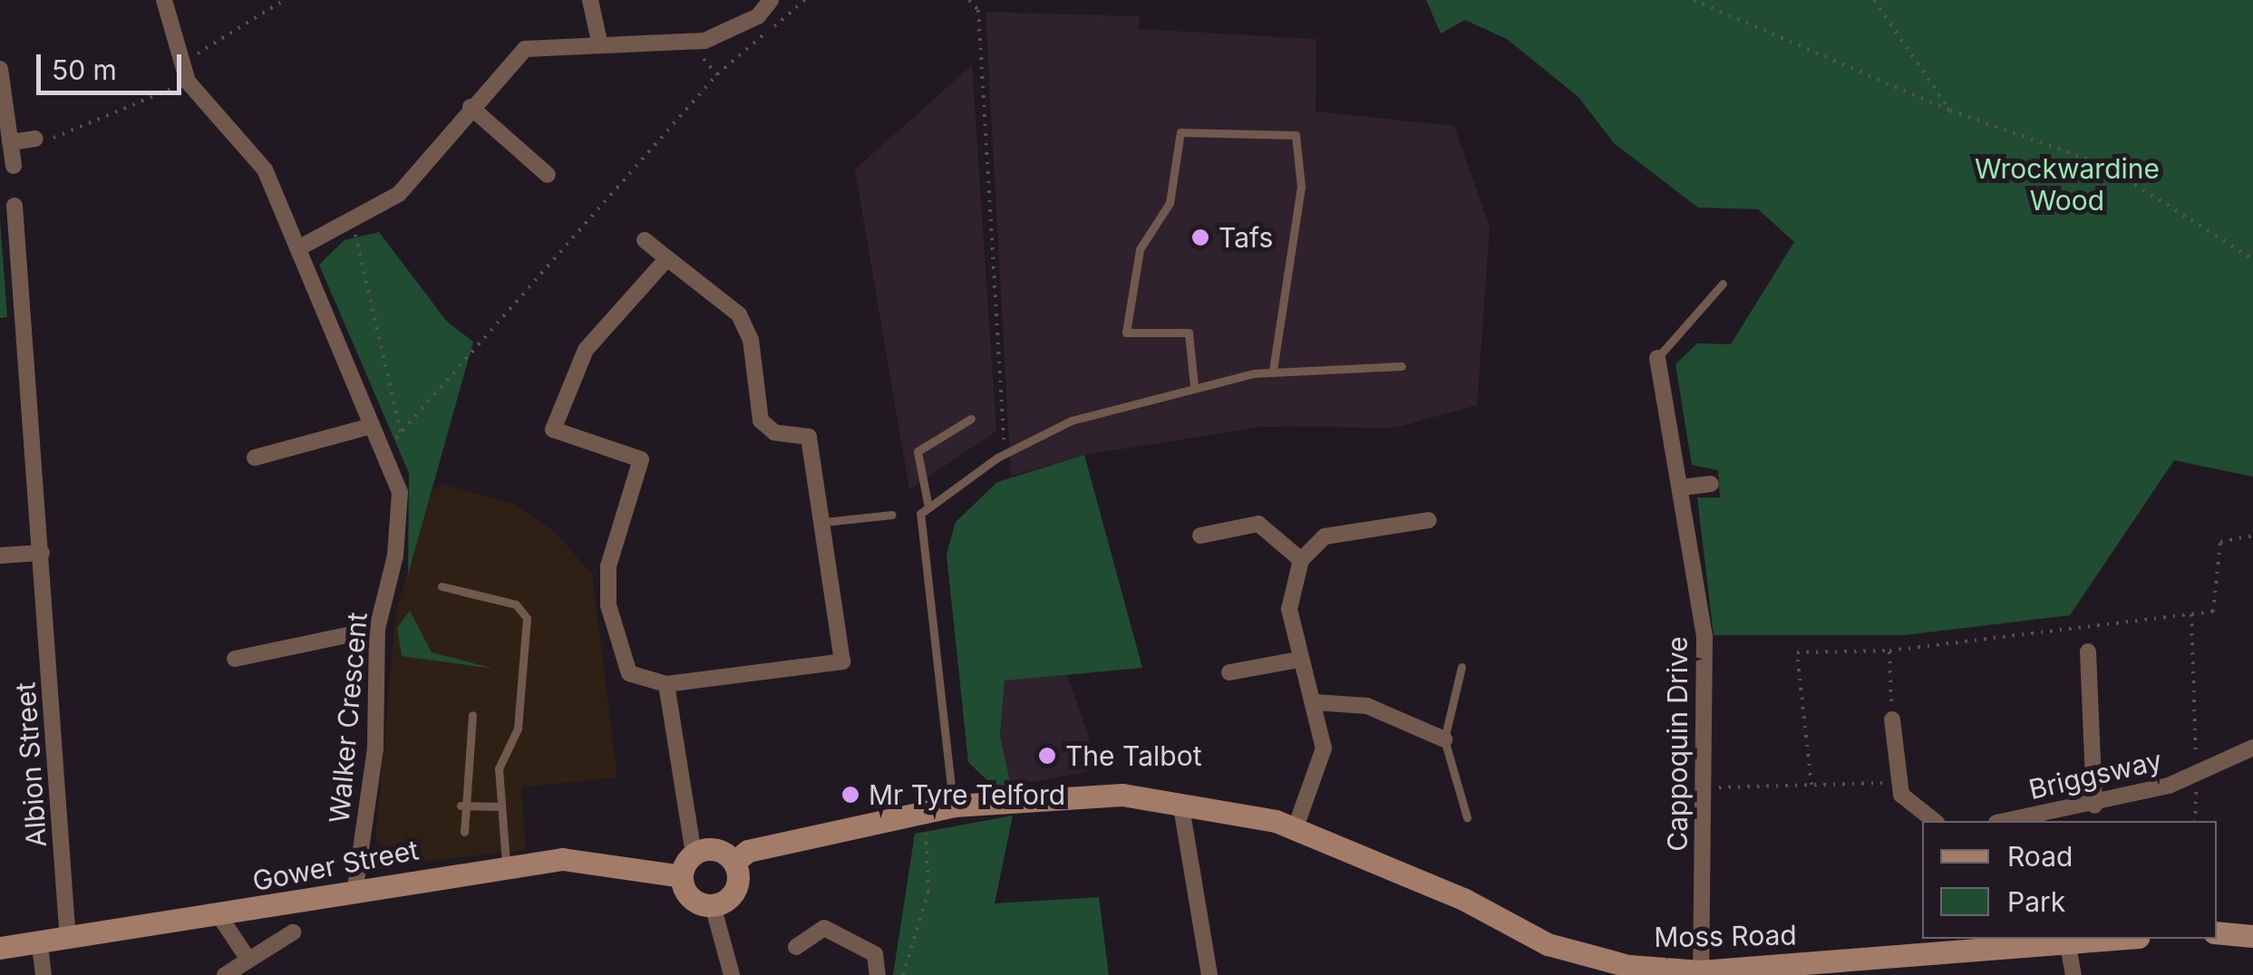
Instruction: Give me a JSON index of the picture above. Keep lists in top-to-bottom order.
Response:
{
  "streets": {
    "street": [
      "Walker Crescent",
      "Cappoquin Drive",
      "Albion Street",
      "Briggsway",
      "Gower Street",
      "Moss Road"
    ]
  },
  "crossings": [
    ["Walker Crescent", "Gower Street"],
    ["Cappoquin Drive", "Moss Road"],
    ["Albion Street", "Gower Street"]
  ],
  "parks": ["Wrockwardine Wood"],
  "places": ["Tafs", "The Talbot", "Mr Tyre Telford"],
  "legend": ["Road", "Park"],
  "scale_bar": "50 m"
}
